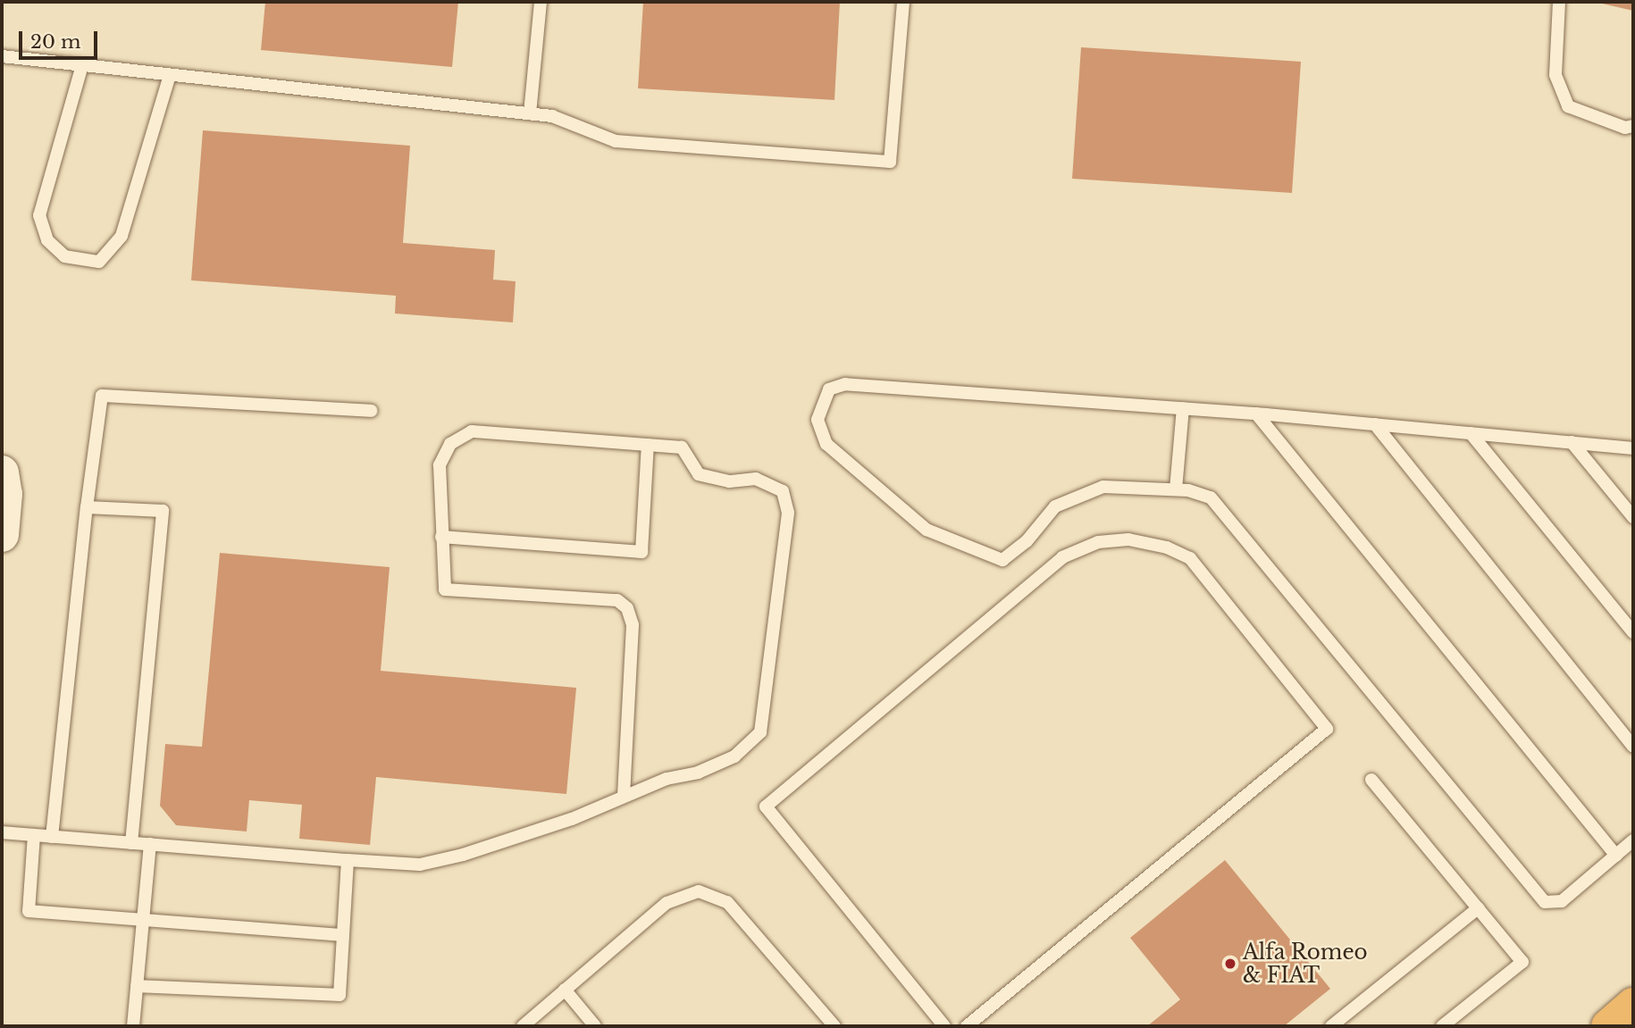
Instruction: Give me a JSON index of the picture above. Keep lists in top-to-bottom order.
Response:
{
  "places": ["Alfa Romeo & FIAT"],
  "scale_bar": "20 m"
}
